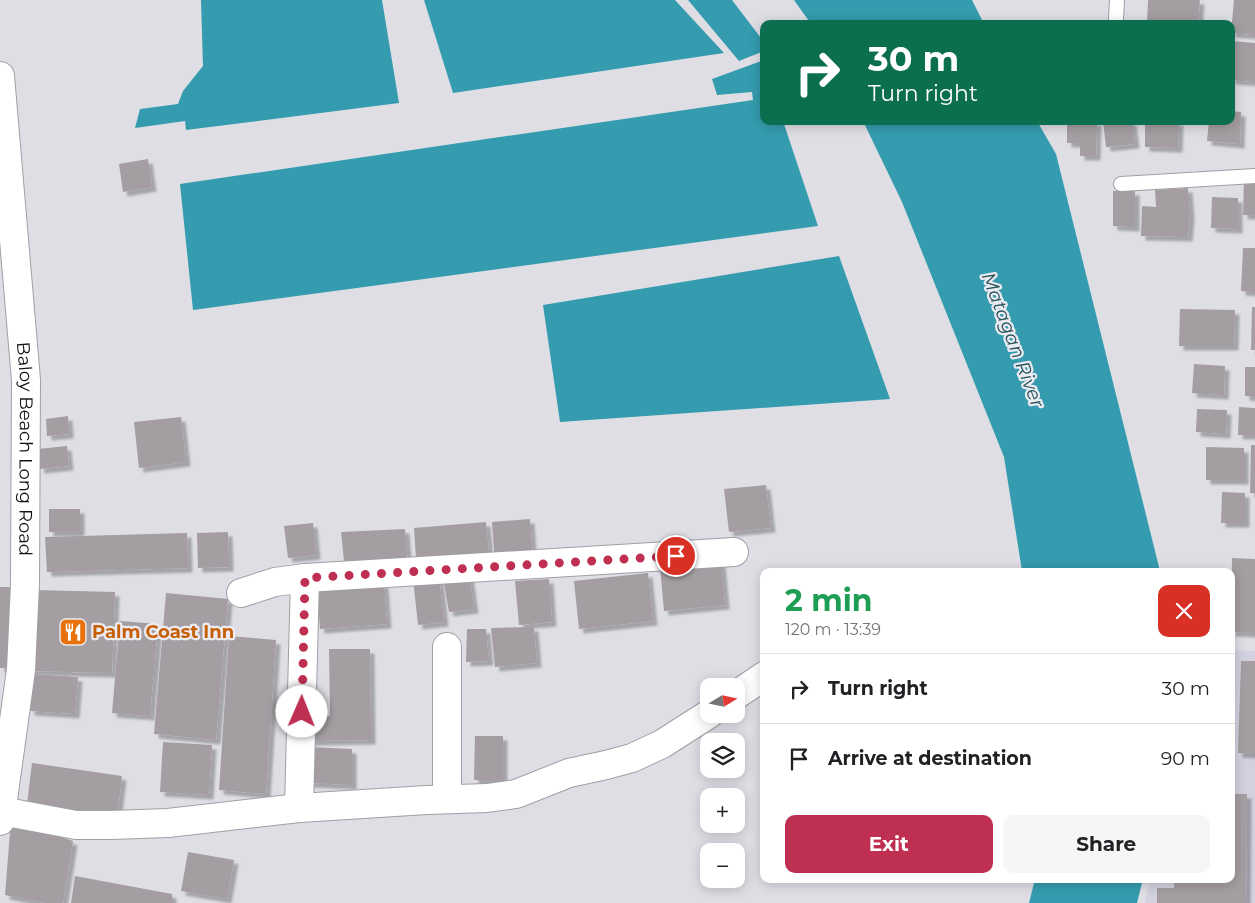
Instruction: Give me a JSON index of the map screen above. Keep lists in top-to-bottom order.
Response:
{
  "streets": {
    "street": ["Baloy Beach Long Road"]
  },
  "water": ["Matagan River"],
  "places": {
    "restaurant": ["Palm Coast Inn"]
  },
  "north": "right",
  "page": {
    "turn": ["30 m", "Turn right"],
    "heading": ["2 min", "120 m · 13:39"],
    "list": [
      {
        "name": "Turn right",
        "value": "30 m"
      },
      {
        "name": "Arrive at destination",
        "value": "90 m"
      }
    ],
    "map_buttons": ["+", "−"],
    "buttons": ["Exit", "Share"]
  }
}
